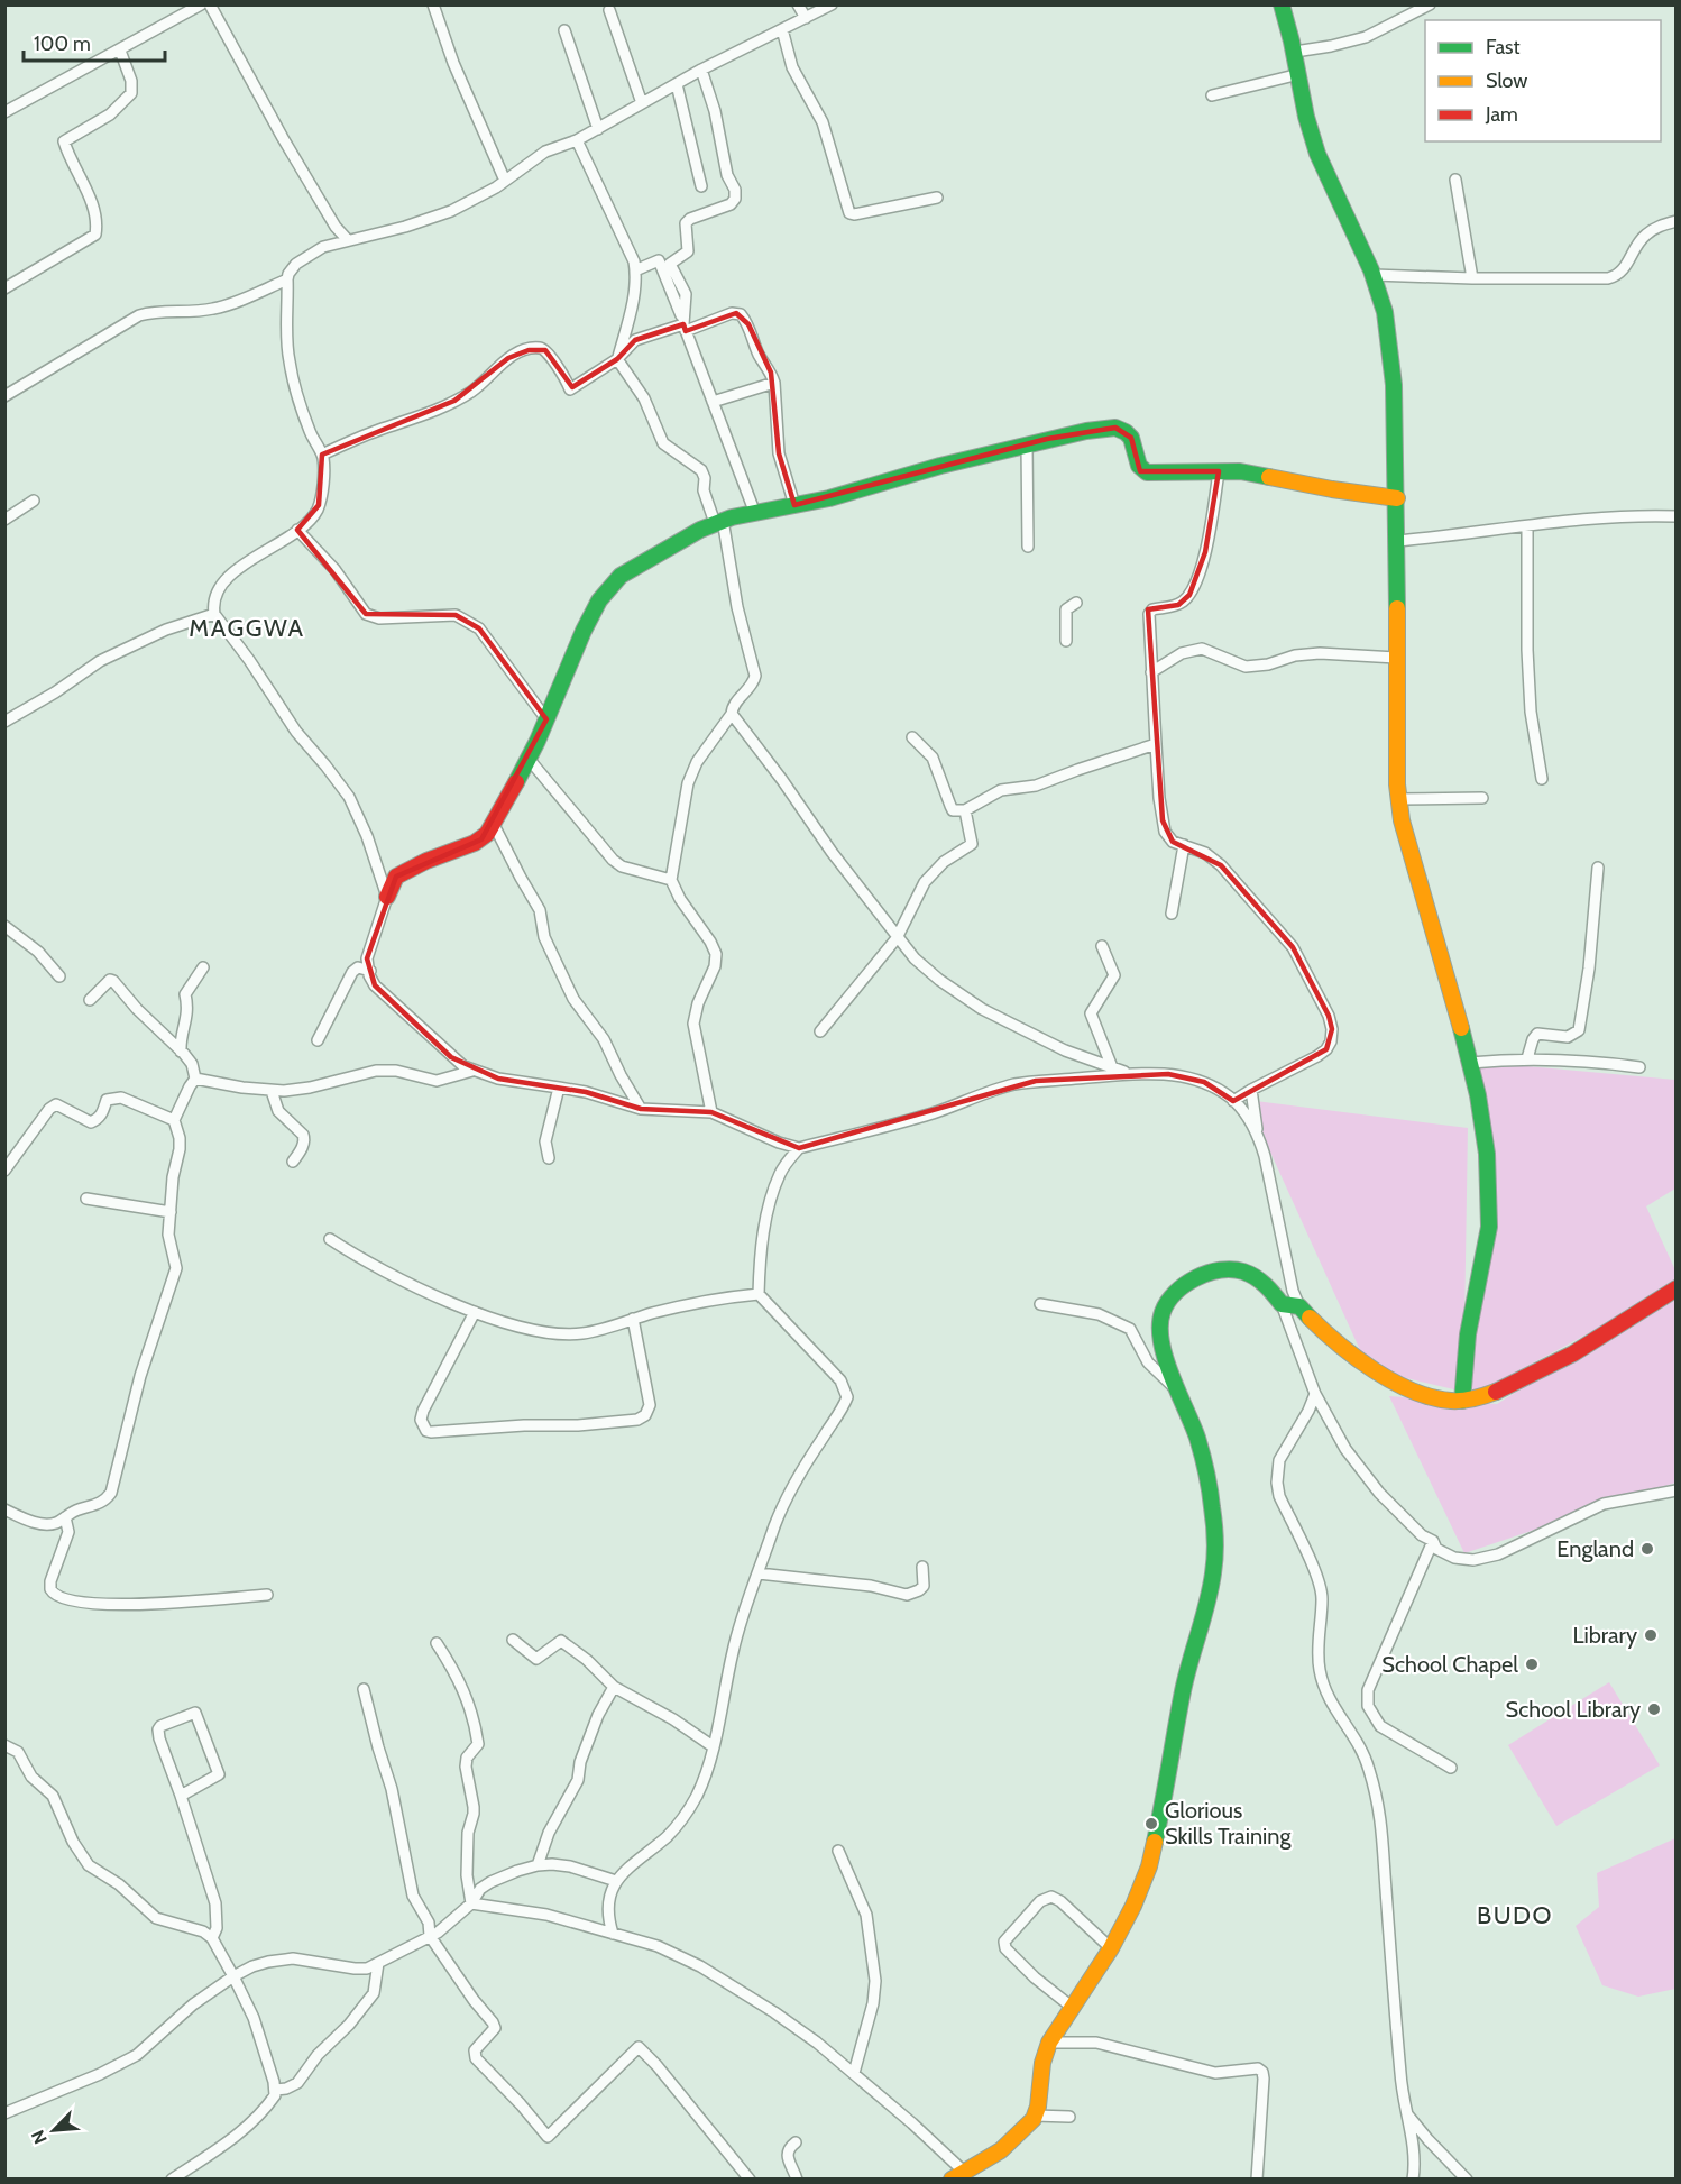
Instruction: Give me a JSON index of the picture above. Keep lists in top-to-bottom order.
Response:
{
  "districts": ["MAGGWA", "BUDO"],
  "places": [
    "England",
    "Library",
    "School Chapel",
    "School Library",
    "Glorious Skills Training"
  ],
  "legend": ["Fast", "Slow", "Jam"],
  "scale_bar": "100 m",
  "north": "bottom left"
}
